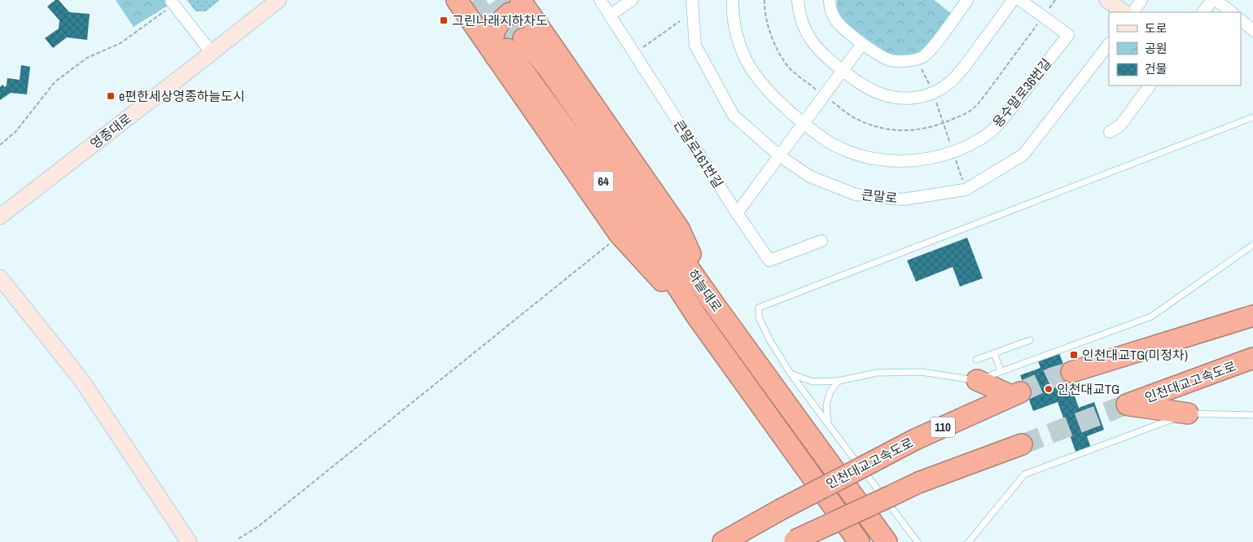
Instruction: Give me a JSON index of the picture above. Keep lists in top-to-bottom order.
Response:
{
  "streets": {
    "highway": [
      "64",
      "하늘대로",
      "인천대교고속도로",
      "110"
    ],
    "main road": ["영종대로"],
    "street": ["용수말로36번길", "큰말로161번길", "큰말로"]
  },
  "places": {
    "transit": ["그린나래지하차도", "e편한세상영종하늘도시", "인천대교TG(미정차)"],
    "other": ["인천대교TG"]
  },
  "legend": ["도로", "공원", "건물"]
}
